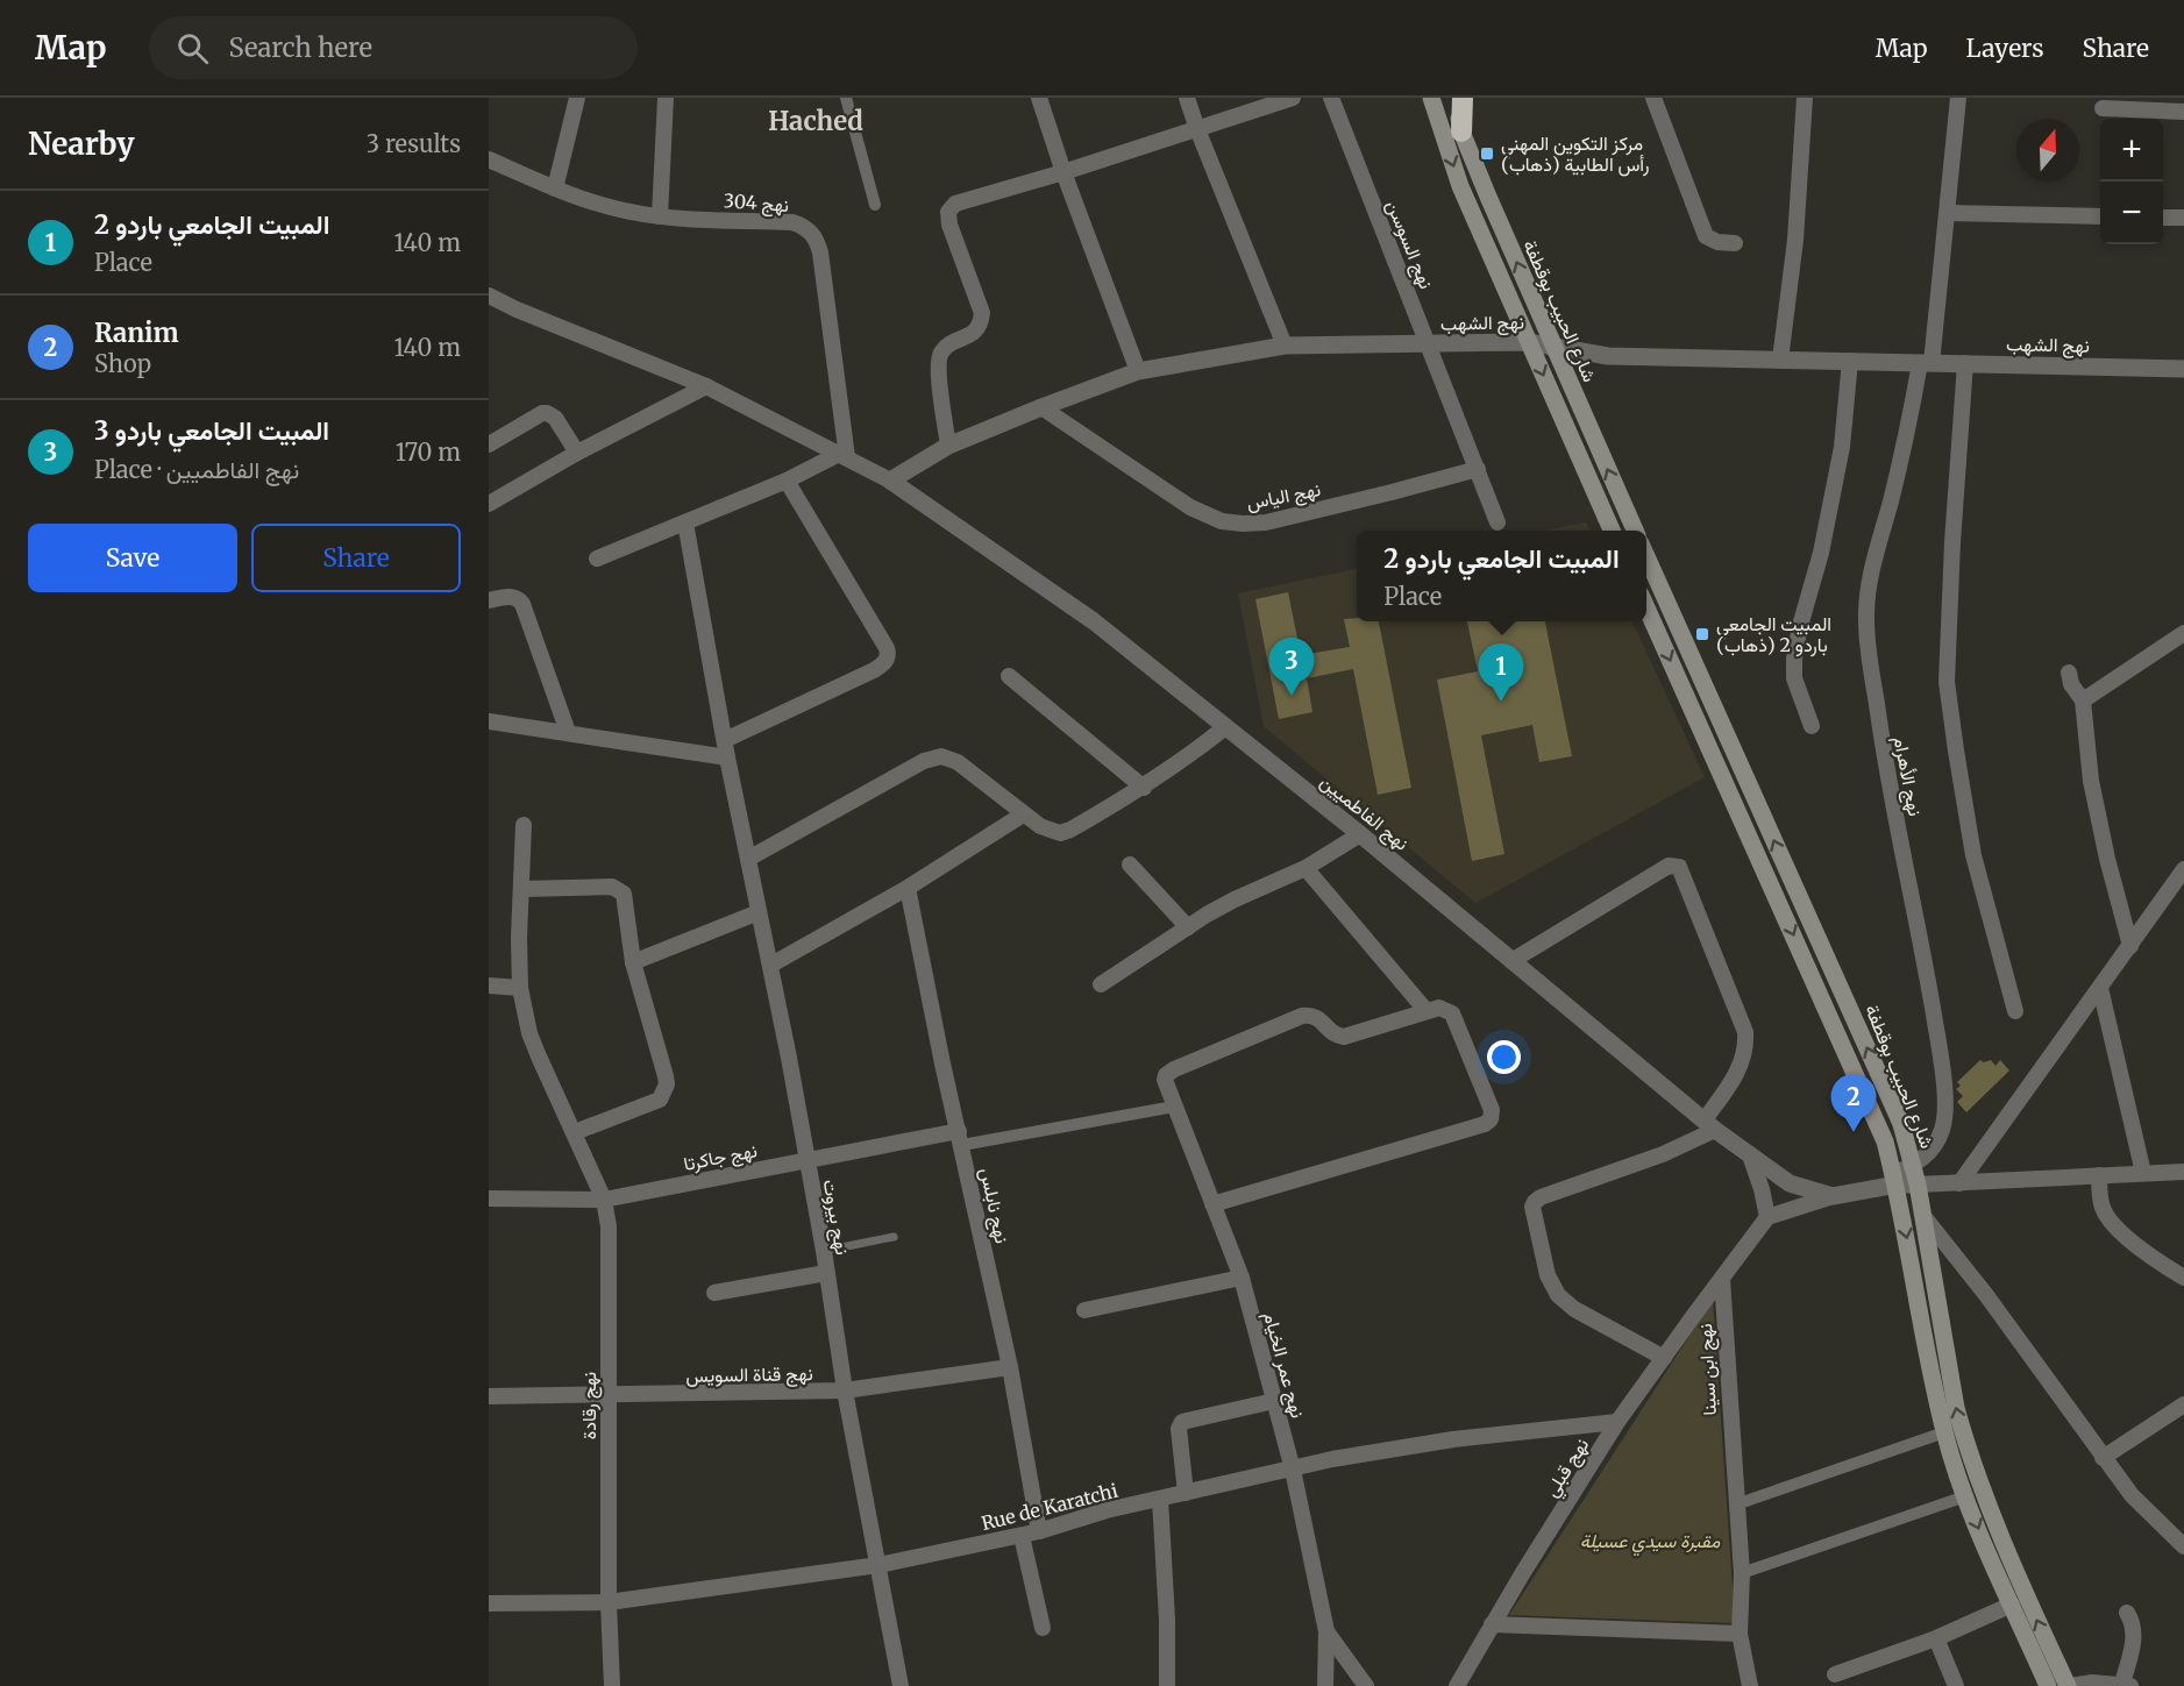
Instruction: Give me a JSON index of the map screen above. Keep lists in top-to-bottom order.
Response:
{
  "streets": {
    "main road": ["شارع الحبيب بوقطفة"],
    "street": [
      "نهج 304",
      "نهج السوسن",
      "نهج الشهب",
      "نهج الياس",
      "نهج الأهرام",
      "نهج الفاطميين",
      "نهج جاكرتا",
      "نهج نابلس",
      "نهج بيروت",
      "نهج عمر الخيام",
      "نهج ابن سينا",
      "نهج قناة السويس",
      "نهج رقادة",
      "نهج قبلي",
      "Rue de Karatchi"
    ]
  },
  "crossings": [
    ["نهج السوسن", "نهج الشهب"],
    ["نهج السوسن", "نهج الياس"],
    ["شارع الحبيب بوقطفة", "نهج الشهب"],
    ["شارع الحبيب بوقطفة", "نهج الأهرام"],
    ["نهج الشهب", "نهج الياس"],
    ["نهج الشهب", "نهج الأهرام"],
    ["نهج الشهب", "نهج الفاطميين"],
    ["نهج جاكرتا", "نهج نابلس"],
    ["نهج جاكرتا", "نهج بيروت"],
    ["نهج جاكرتا", "نهج رقادة"],
    ["نهج نابلس", "نهج قناة السويس"],
    ["نهج نابلس", "Rue de Karatchi"],
    ["نهج بيروت", "نهج قناة السويس"],
    ["نهج بيروت", "Rue de Karatchi"],
    ["نهج عمر الخيام", "Rue de Karatchi"],
    ["نهج ابن سينا", "نهج قبلي"],
    ["نهج قناة السويس", "نهج رقادة"],
    ["نهج رقادة", "Rue de Karatchi"],
    ["نهج قبلي", "Rue de Karatchi"]
  ],
  "districts": ["Hached"],
  "parks": ["مقبرة سيدي عسيلة"],
  "places": {
    "transit": ["مركز التكوين المهني رأس الطابية (ذهاب)", "المبيت الجامعي باردو 2 (ذهاب)"]
  },
  "north": "top",
  "page": {
    "header": "Map",
    "search": "Search here",
    "nav": ["Map", "Layers", "Share"],
    "heading": ["Nearby", "3 results"],
    "map_buttons": ["+", "−"],
    "list": [
      {
        "mark": "1",
        "name": "المبيت الجامعي باردو 2",
        "note": "Place",
        "value": "140 m"
      },
      {
        "mark": "2",
        "name": "Ranim",
        "note": "Shop",
        "value": "140 m"
      },
      {
        "mark": "3",
        "name": "المبيت الجامعي باردو 3",
        "note": "Place · نهج الفاطميين",
        "value": "170 m"
      }
    ],
    "buttons": ["Save", "Share"],
    "popup": ["المبيت الجامعي باردو 2", "Place"],
    "pins": ["3", "1", "2"]
  }
}
